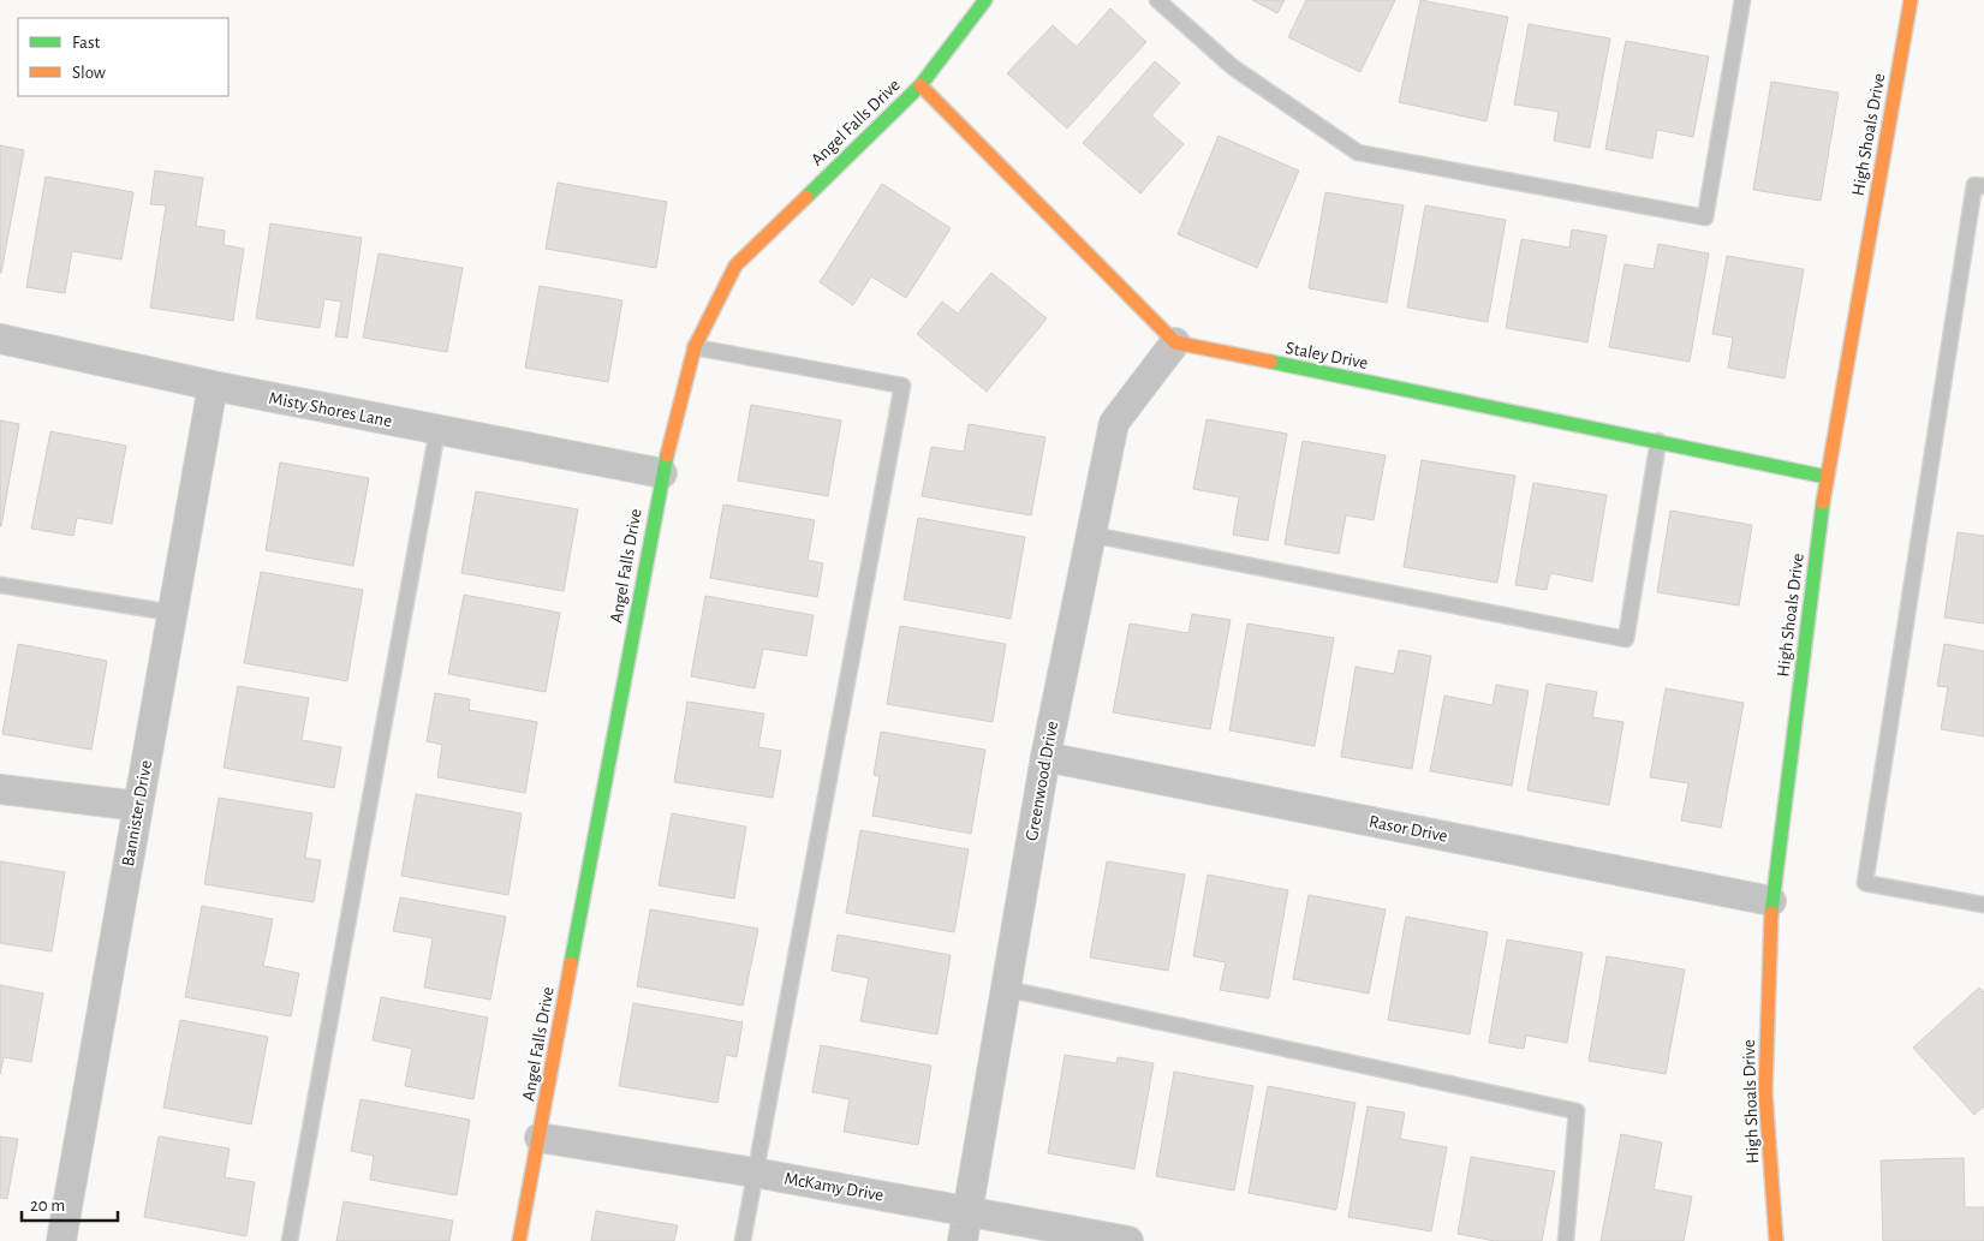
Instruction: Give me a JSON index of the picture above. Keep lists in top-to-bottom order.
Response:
{
  "streets": {
    "street": [
      "Angel Falls Drive",
      "High Shoals Drive",
      "Staley Drive",
      "Misty Shores Lane",
      "Greenwood Drive",
      "Bannister Drive",
      "Rasor Drive",
      "McKamy Drive"
    ]
  },
  "crossings": [
    ["Angel Falls Drive", "Misty Shores Lane"],
    ["Angel Falls Drive", "McKamy Drive"],
    ["High Shoals Drive", "Staley Drive"],
    ["High Shoals Drive", "Rasor Drive"],
    ["Staley Drive", "Greenwood Drive"],
    ["Misty Shores Lane", "Bannister Drive"],
    ["Greenwood Drive", "Rasor Drive"],
    ["Greenwood Drive", "McKamy Drive"]
  ],
  "legend": ["Fast", "Slow"],
  "scale_bar": "20 m"
}
